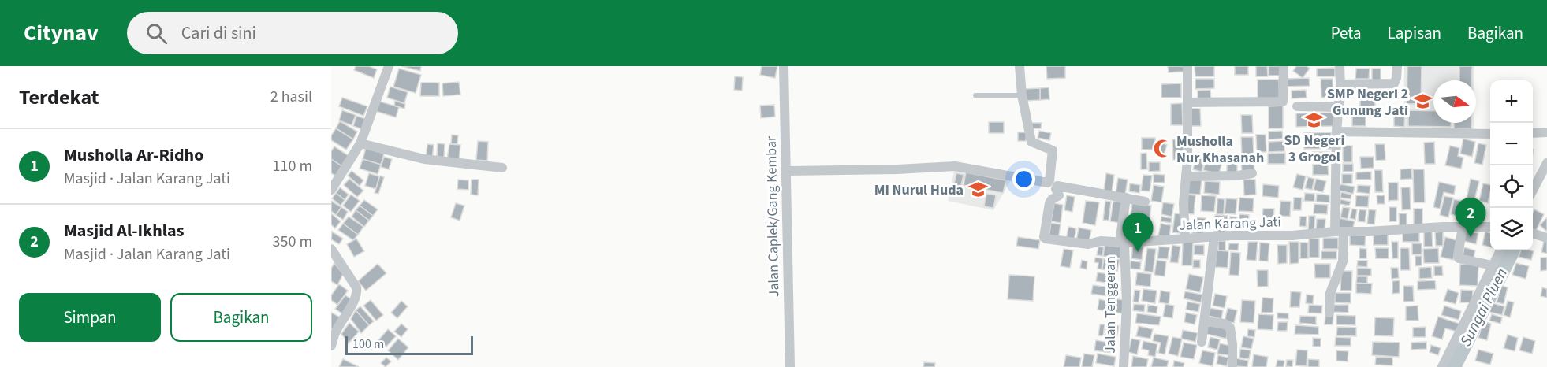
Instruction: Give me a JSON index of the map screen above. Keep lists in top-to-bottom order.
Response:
{
  "streets": {
    "street": ["Jalan Caplek/Gang Kembar", "Jalan Karang Jati", "Jalan Tenggeran"]
  },
  "crossings": [
    ["Jalan Karang Jati", "Jalan Tenggeran"]
  ],
  "water": ["Sungai Pluen"],
  "places": {
    "school or university": ["SMP Negeri 2 Gunung Jati", "SD Negeri 3 Grogol", "MI Nurul Huda"],
    "mosque": ["Musholla Nur Khasanah"]
  },
  "scale_bar": "100 m",
  "north": "right",
  "page": {
    "header": "Citynav",
    "search": "Cari di sini",
    "nav": ["Peta", "Lapisan", "Bagikan"],
    "heading": ["Terdekat", "2 hasil"],
    "map_buttons": ["+", "−"],
    "list": [
      {
        "mark": "1",
        "name": "Musholla Ar-Ridho",
        "note": "Masjid · Jalan Karang Jati",
        "value": "110 m"
      },
      {
        "mark": "2",
        "name": "Masjid Al-Ikhlas",
        "note": "Masjid · Jalan Karang Jati",
        "value": "350 m"
      }
    ],
    "pins": ["2", "1"],
    "buttons": ["Simpan", "Bagikan"],
    "scale": "100 m"
  }
}
